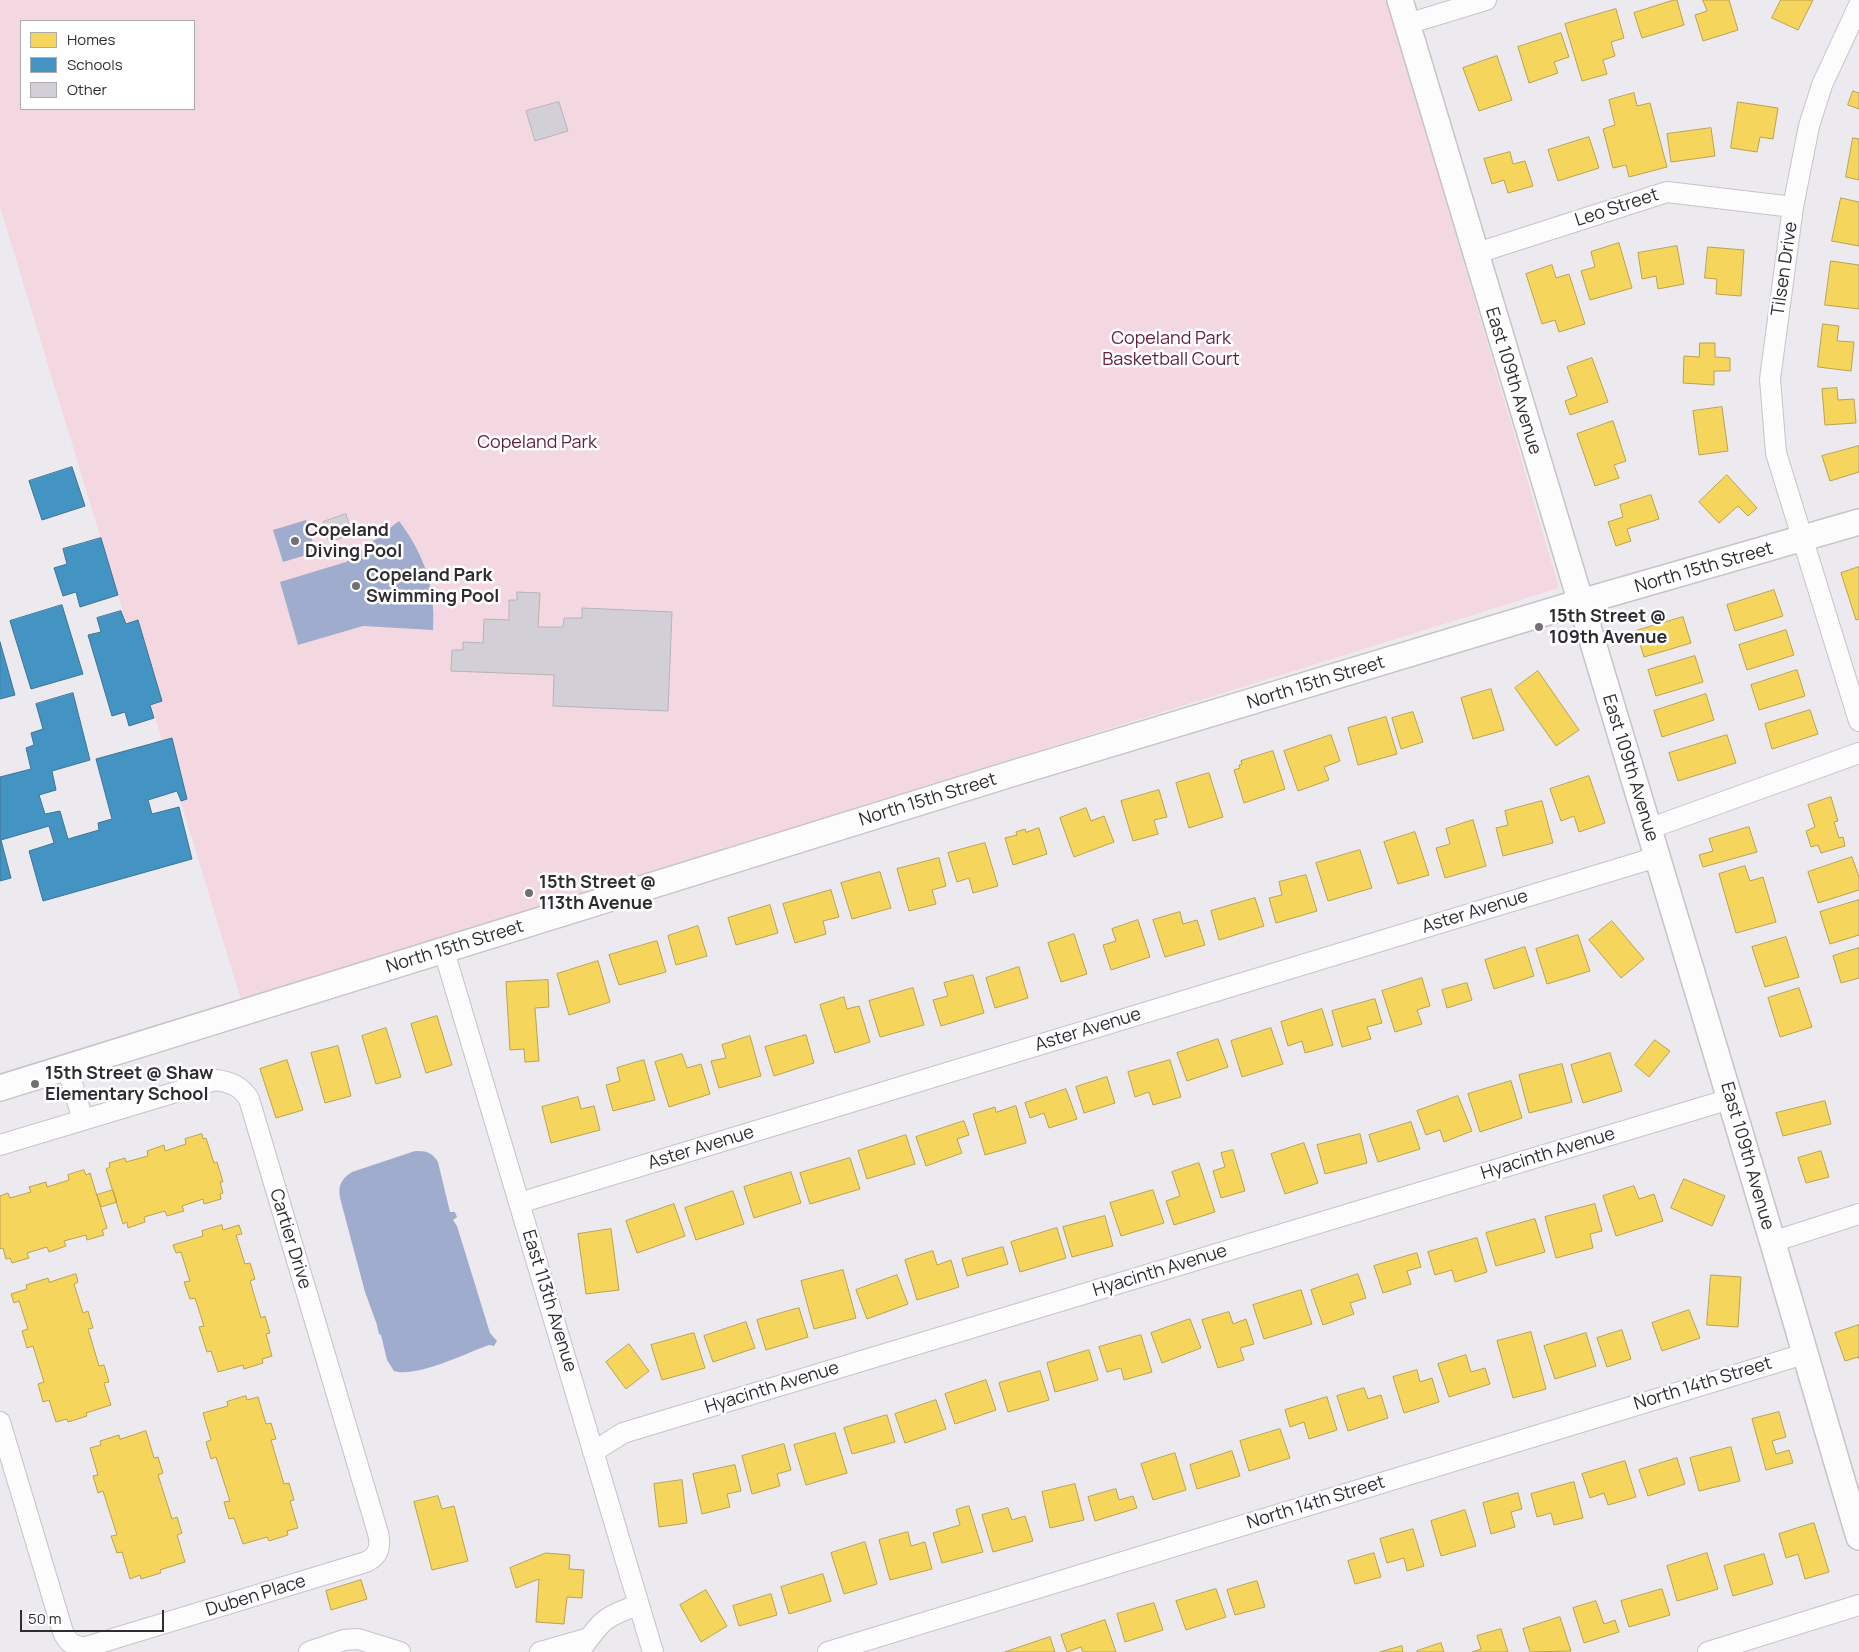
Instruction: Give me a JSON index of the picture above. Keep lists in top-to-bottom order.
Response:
{
  "streets": {
    "street": [
      "Leo Street",
      "Tilsen Drive",
      "East 109th Avenue",
      "North 15th Street",
      "Aster Avenue",
      "Hyacinth Avenue",
      "Cartier Drive",
      "East 113th Avenue",
      "North 14th Street",
      "Duben Place"
    ]
  },
  "crossings": [
    ["Leo Street", "Tilsen Drive"],
    ["Leo Street", "East 109th Avenue"],
    ["Tilsen Drive", "North 15th Street"],
    ["East 109th Avenue", "North 15th Street"],
    ["East 109th Avenue", "Aster Avenue"],
    ["East 109th Avenue", "Hyacinth Avenue"],
    ["East 109th Avenue", "North 14th Street"],
    ["North 15th Street", "East 113th Avenue"],
    ["Aster Avenue", "East 113th Avenue"],
    ["Hyacinth Avenue", "East 113th Avenue"],
    ["Cartier Drive", "Duben Place"]
  ],
  "parks": ["Copeland Park Basketball Court", "Copeland Park"],
  "places": [
    "Copeland Diving Pool",
    "Copeland Park Swimming Pool",
    "15th Street @ 109th Avenue",
    "15th Street @ 113th Avenue",
    "15th Street @ Shaw Elementary School"
  ],
  "legend": ["Homes", "Schools", "Other"],
  "scale_bar": "50 m"
}
